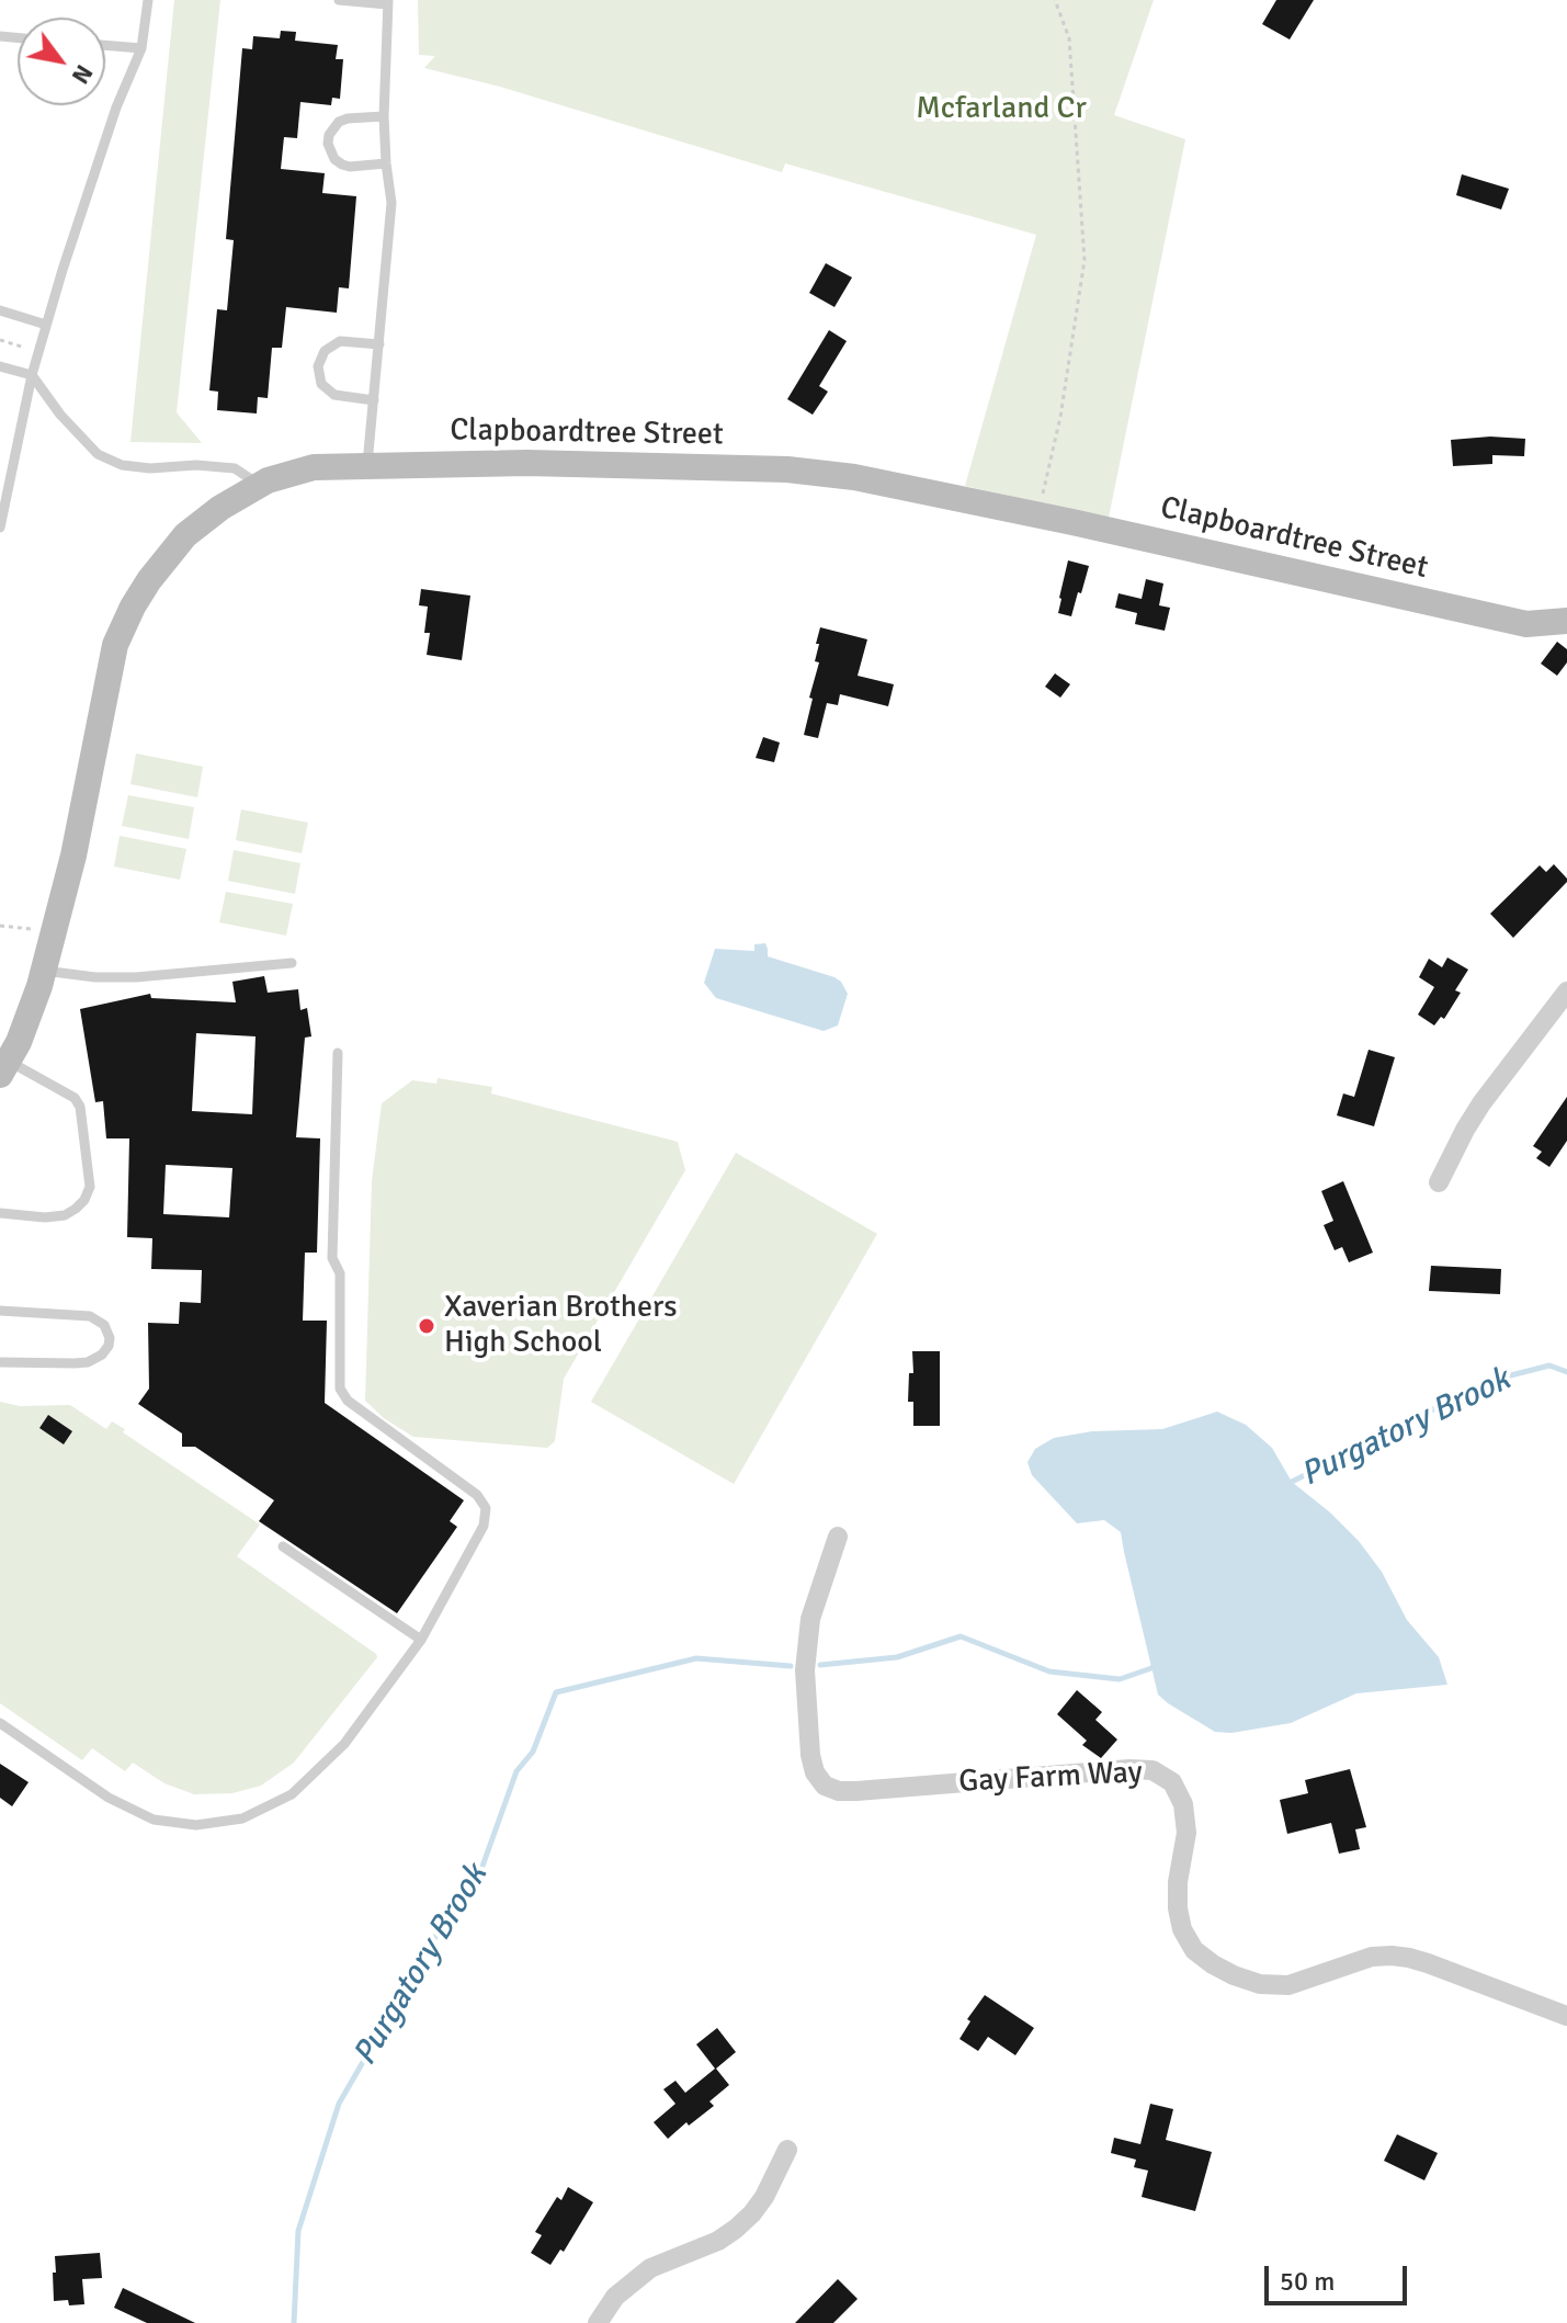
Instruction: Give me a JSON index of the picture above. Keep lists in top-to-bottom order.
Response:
{
  "streets": {
    "main road": ["Clapboardtree Street"],
    "street": ["Gay Farm Way"]
  },
  "water": ["Purgatory Brook"],
  "parks": ["Mcfarland Cr"],
  "places": ["Xaverian Brothers High School"],
  "scale_bar": "50 m",
  "north": "bottom right"
}
